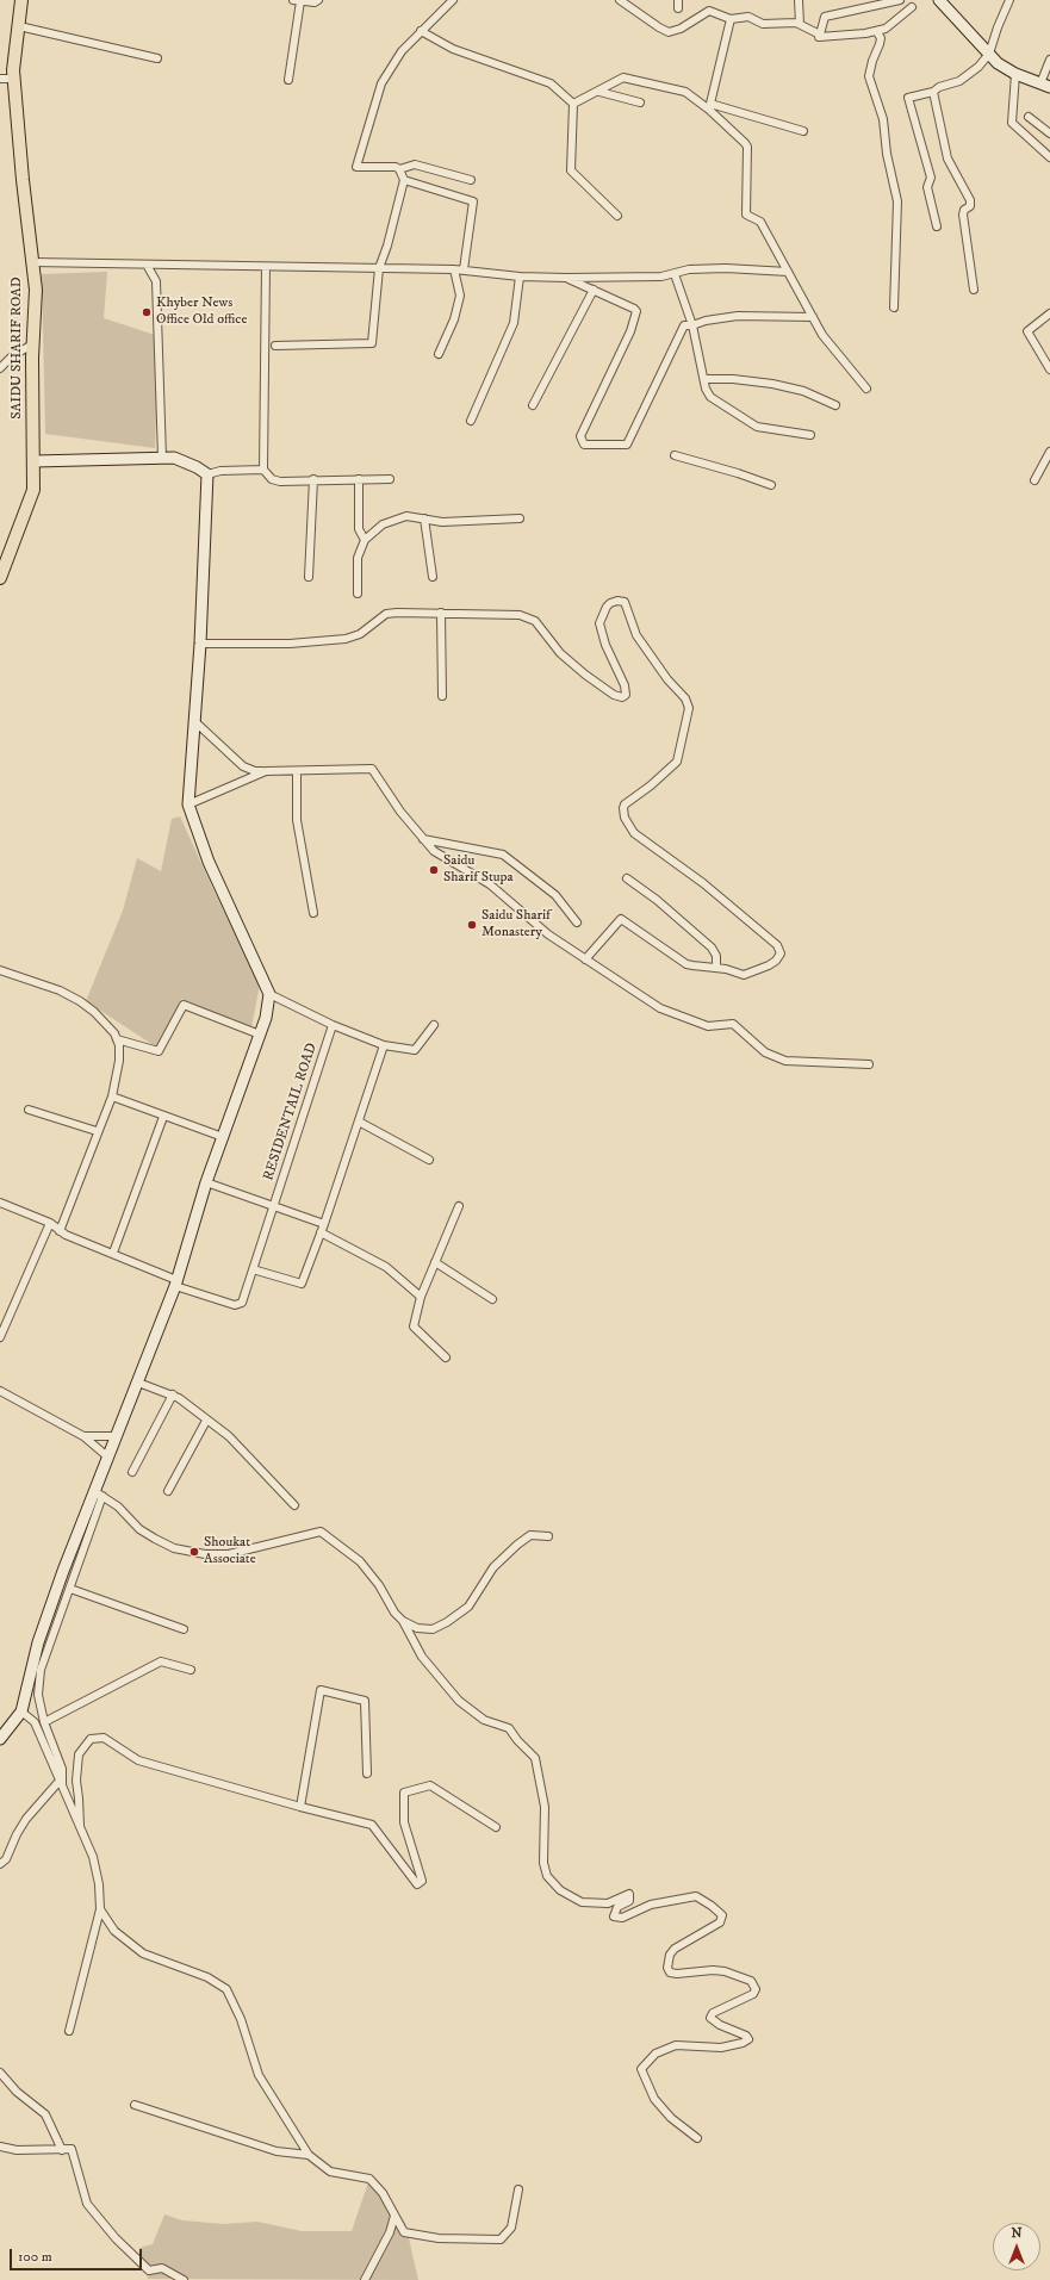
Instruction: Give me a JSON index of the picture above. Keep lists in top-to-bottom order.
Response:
{
  "streets": {
    "main road": ["SAIDU SHARIF ROAD"],
    "street": ["RESIDENTAIL ROAD"]
  },
  "places": [
    "Khyber News Office Old office",
    "Saidu Sharif Stupa",
    "Saidu Sharif Monastery",
    "Shoukat Associate"
  ],
  "scale_bar": "100 m",
  "north": "top"
}
